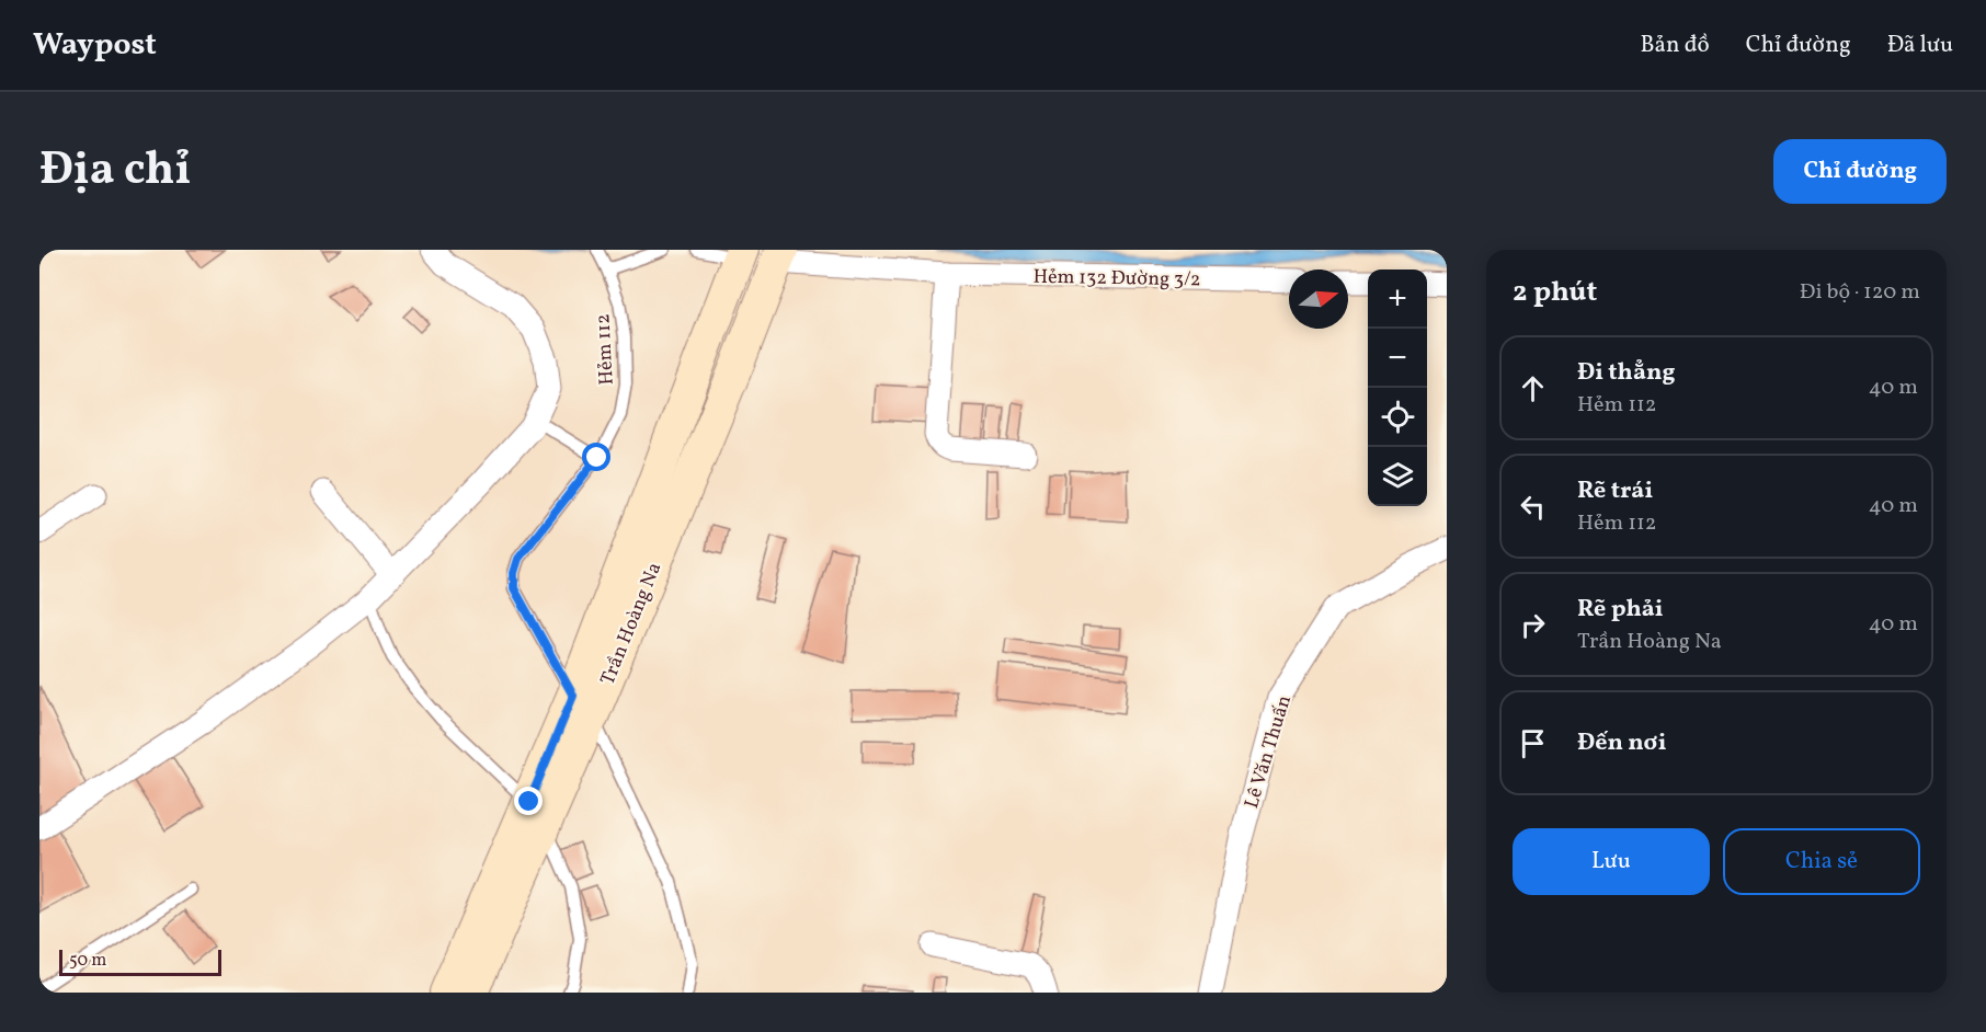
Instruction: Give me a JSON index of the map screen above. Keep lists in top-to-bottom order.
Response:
{
  "streets": {
    "main road": ["Trần Hoàng Na"],
    "street": ["Hẻm 132 Đường 3/2", "Lê Văn Thuấn"],
    "lane": ["Hẻm 112"]
  },
  "crossings": [
    ["Hẻm 132 Đường 3/2", "Trần Hoàng Na"],
    ["Hẻm 112", "Trần Hoàng Na"]
  ],
  "scale_bar": "50 m",
  "north": "right",
  "page": {
    "header": "Waypost",
    "nav": ["Bản đồ", "Chỉ đường", "Đã lưu"],
    "title": "Địa chỉ",
    "buttons": [
      "Chỉ đường",
      ["Lưu", "Chia sẻ"]
    ],
    "heading": ["2 phút", "Đi bộ · 120 m"],
    "map_buttons": ["+", "−"],
    "list": [
      ["Đi thẳng", "Hẻm 112", "40 m"],
      ["Rẽ trái", "Hẻm 112", "40 m"],
      ["Rẽ phải", "Trần Hoàng Na", "40 m"],
      "Đến nơi"
    ],
    "scale": "50 m"
  }
}
